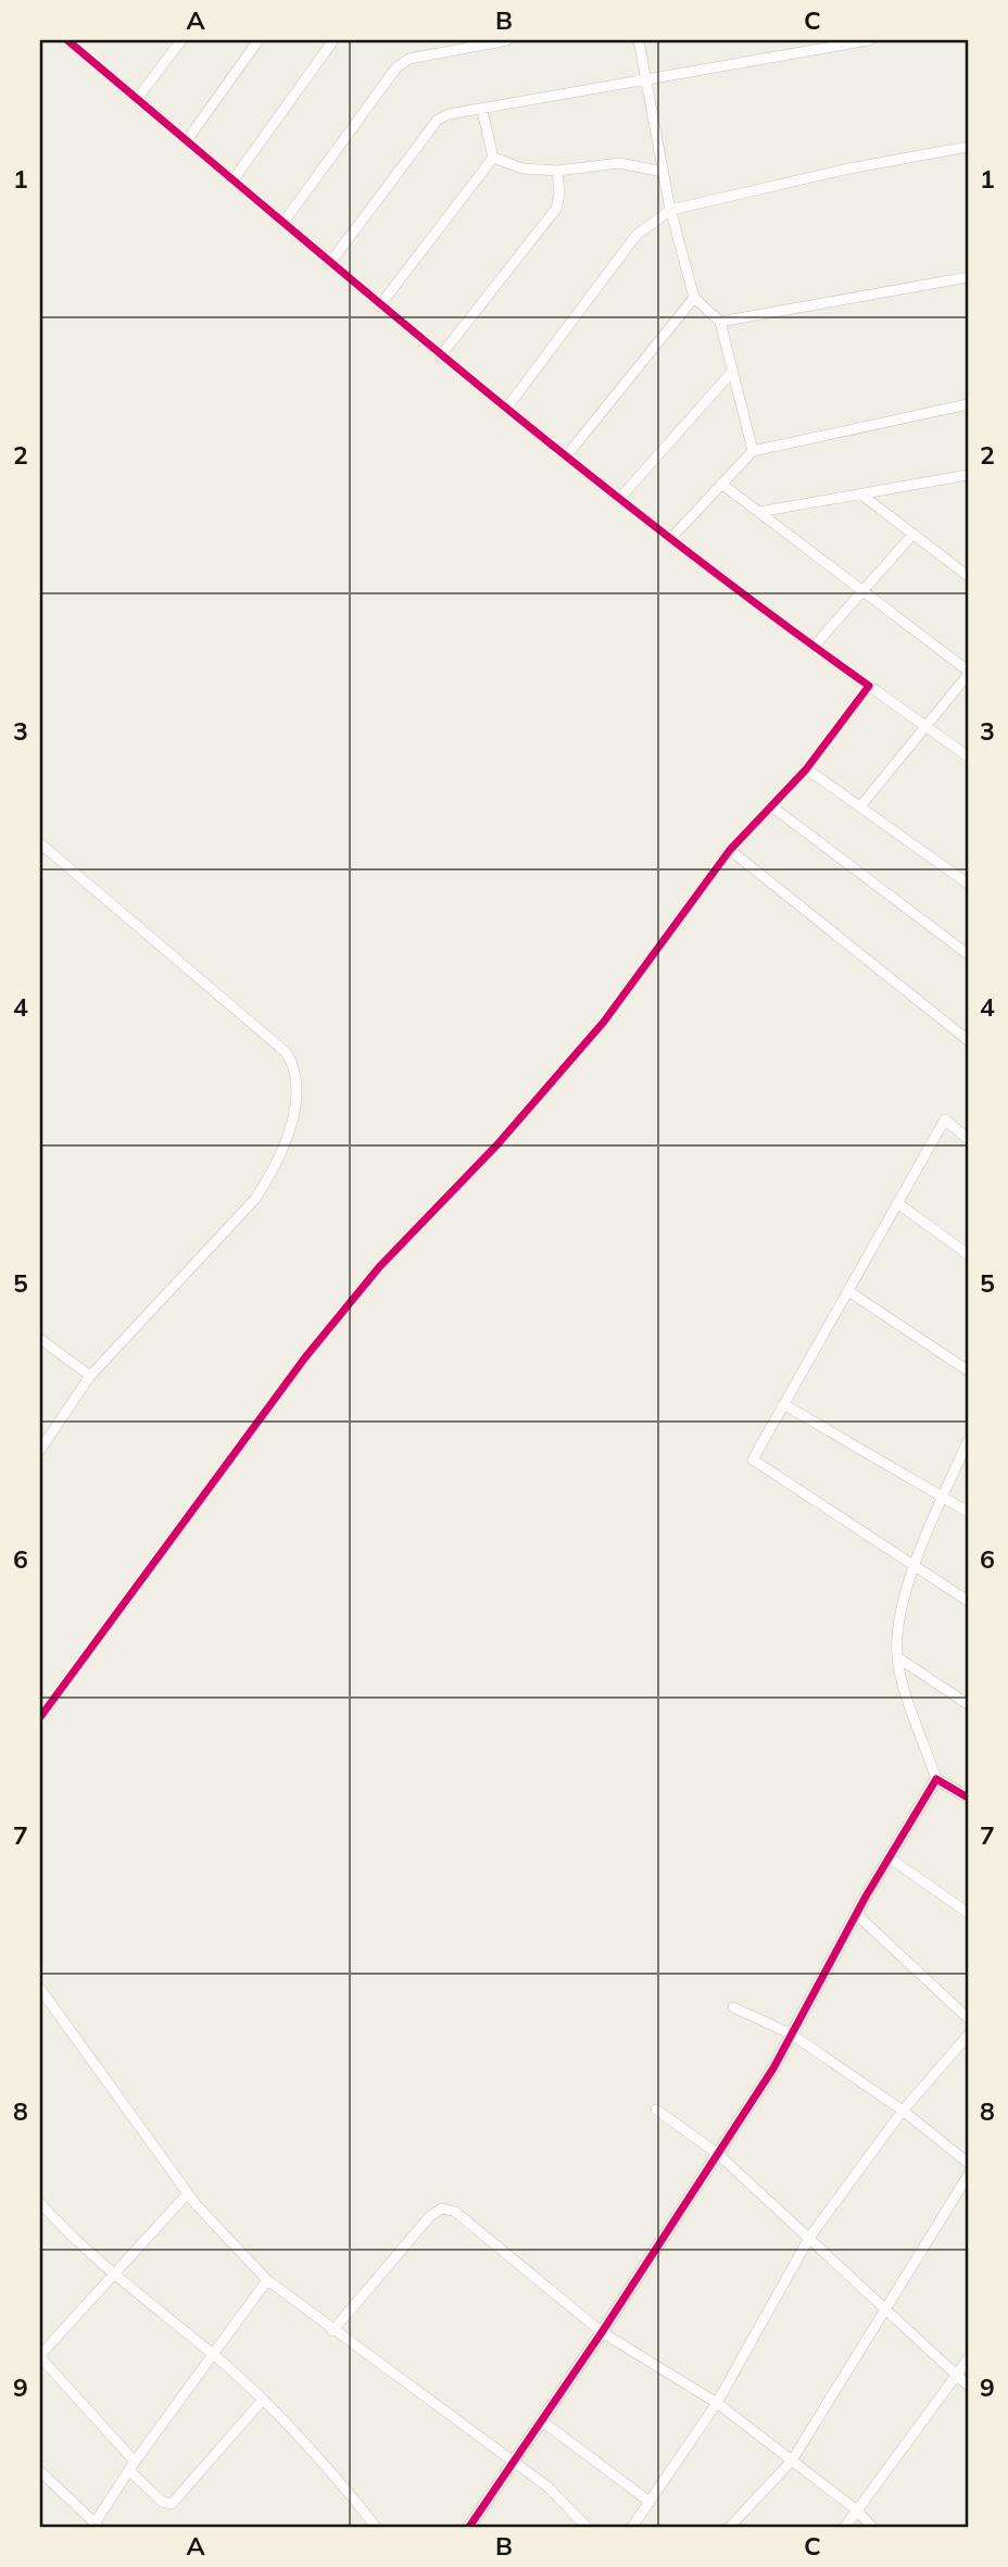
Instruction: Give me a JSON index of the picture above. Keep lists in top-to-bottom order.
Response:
{
  "grid": {
    "columns": ["A", "B", "C"],
    "rows": [
      "1",
      "2",
      "3",
      "4",
      "5",
      "6",
      "7",
      "8",
      "9"
    ]
  }
}
